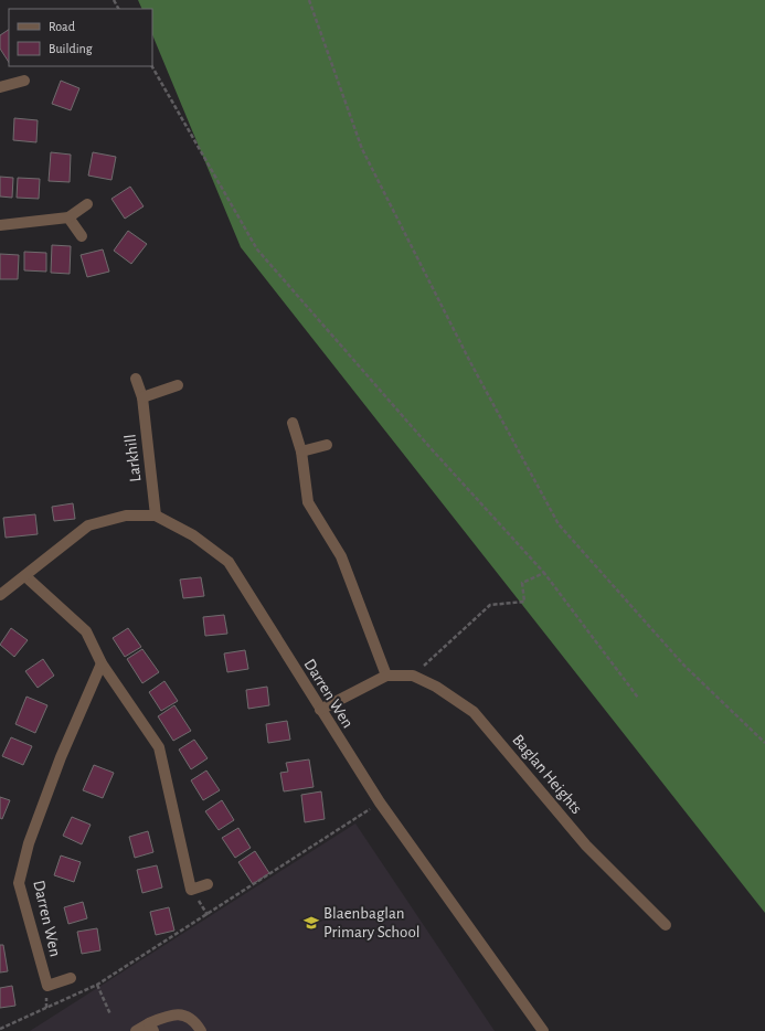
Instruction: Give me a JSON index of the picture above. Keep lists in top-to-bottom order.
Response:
{
  "streets": {
    "street": ["Larkhill", "Darren Wen", "Baglan Heights"]
  },
  "crossings": [
    ["Larkhill", "Darren Wen"],
    ["Darren Wen", "Baglan Heights"]
  ],
  "places": {
    "school or university": ["Blaenbaglan Primary School"]
  },
  "legend": ["Road", "Building"]
}
